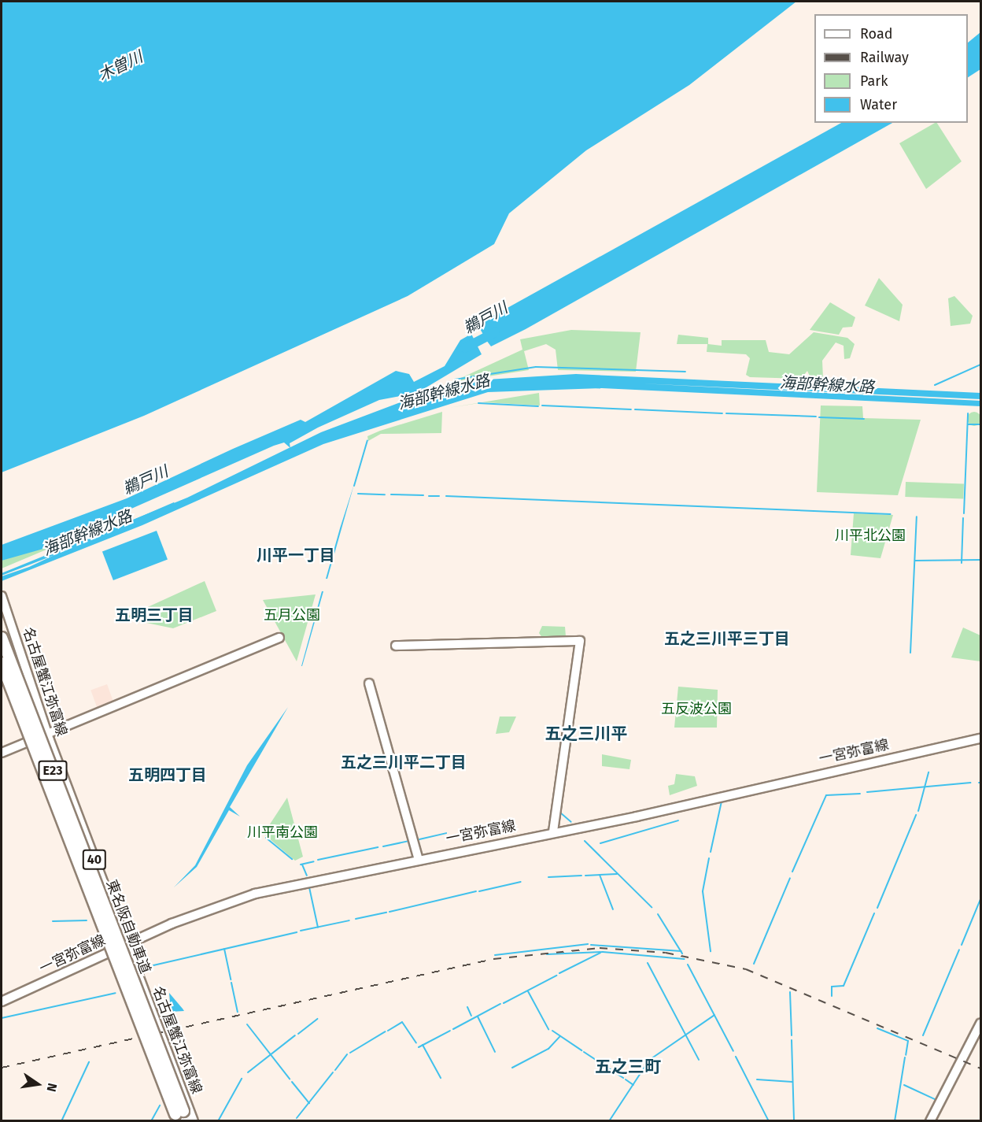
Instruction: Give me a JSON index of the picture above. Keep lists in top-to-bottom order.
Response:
{
  "streets": {
    "highway": ["E23", "東名阪自動車道"],
    "main road": ["名古屋蟹江弥富線", "一宮弥富線", "40"]
  },
  "crossings": [
    ["名古屋蟹江弥富線", "一宮弥富線"]
  ],
  "districts": [
    "川平一丁目",
    "五明三丁目",
    "五之三川平三丁目",
    "五之三川平",
    "五之三川平二丁目",
    "五明四丁目",
    "五之三町"
  ],
  "water": ["木曽川", "鵜戸川", "海部幹線水路"],
  "parks": [
    "川平北公園",
    "五月公園",
    "五反波公園",
    "川平南公園"
  ],
  "legend": [
    "Road",
    "Railway",
    "Park",
    "Water"
  ],
  "north": "right"
}
